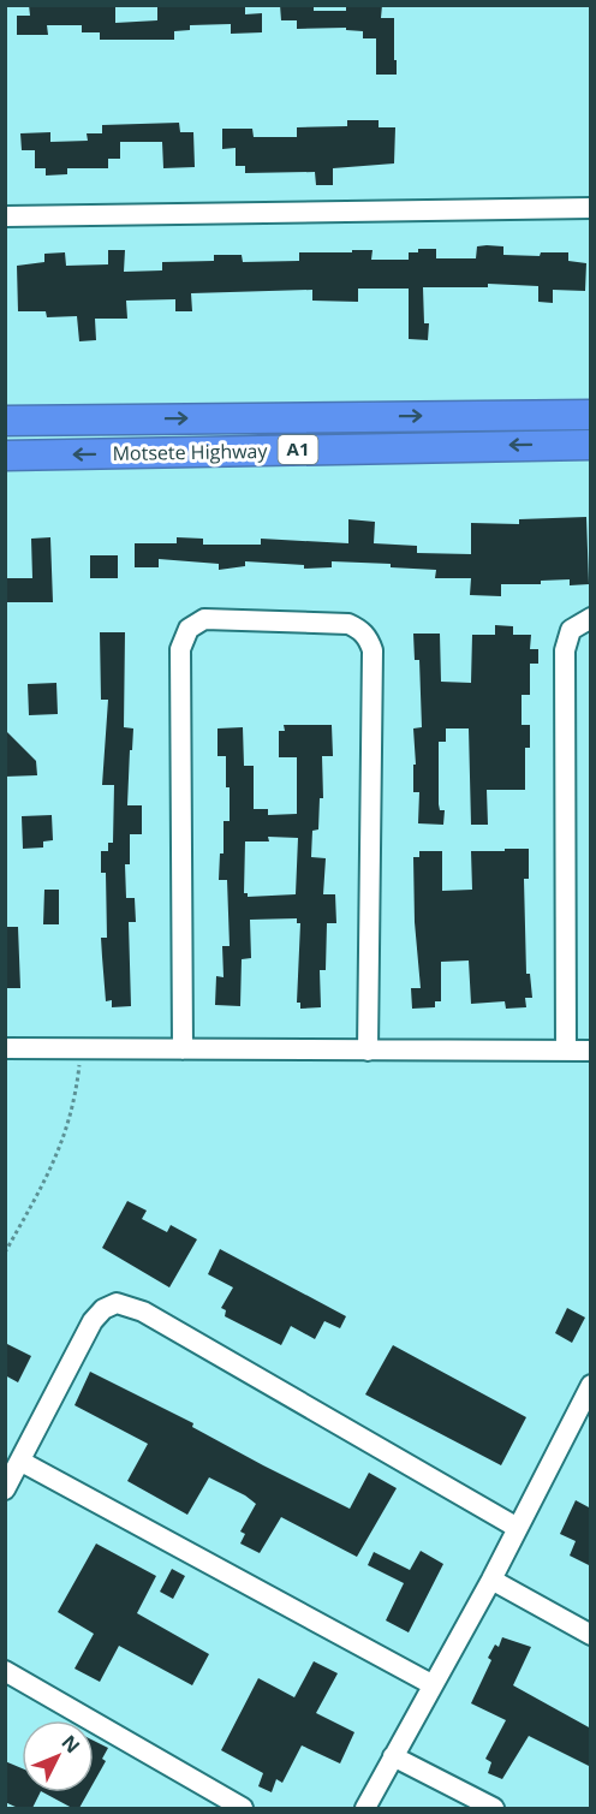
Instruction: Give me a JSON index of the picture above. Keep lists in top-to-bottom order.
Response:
{
  "streets": {
    "highway": ["A1", "Motsete Highway"]
  },
  "north": "top right"
}
